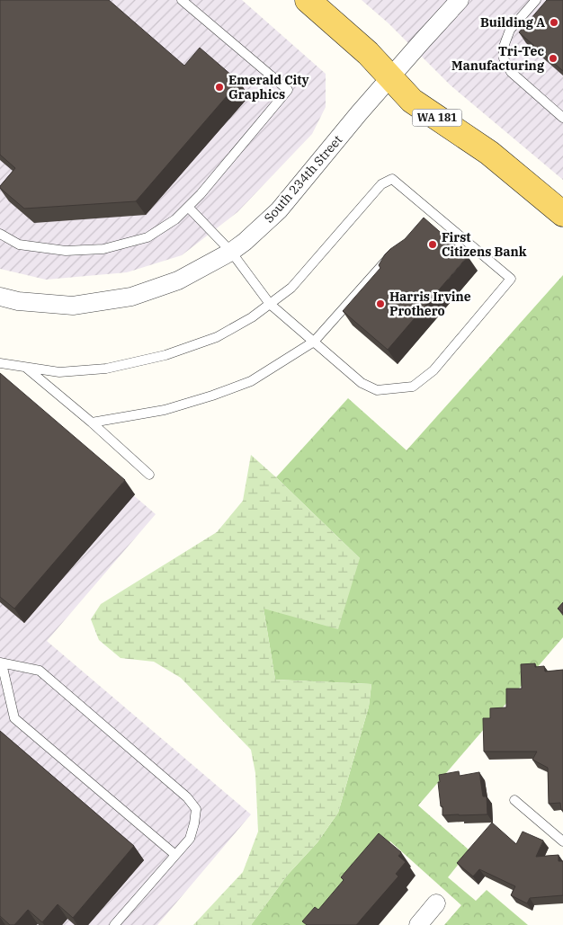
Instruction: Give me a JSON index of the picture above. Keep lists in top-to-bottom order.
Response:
{
  "streets": {
    "main road": ["WA 181"],
    "street": ["South 234th Street"]
  },
  "crossings": [
    ["WA 181", "South 234th Street"]
  ],
  "places": [
    "Building A",
    "Tri-Tec Manufacturing",
    "Emerald City Graphics",
    "First Citizens Bank",
    "Harris Irvine Prothero"
  ]
}
